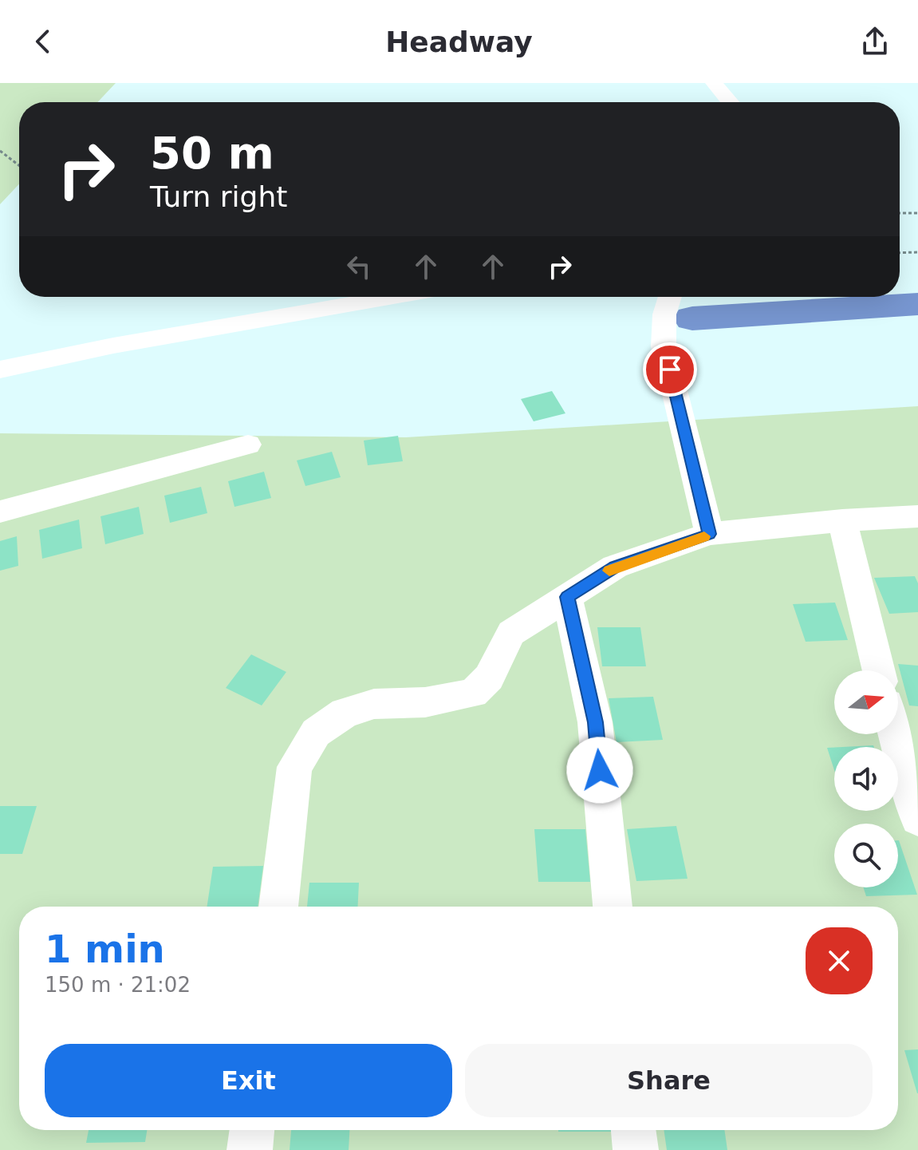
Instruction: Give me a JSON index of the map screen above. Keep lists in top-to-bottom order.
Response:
{
  "north": "right",
  "page": {
    "header": "Headway",
    "turn": ["50 m", "Turn right"],
    "heading": ["1 min", "150 m · 21:02"],
    "buttons": ["Exit", "Share"]
  }
}
